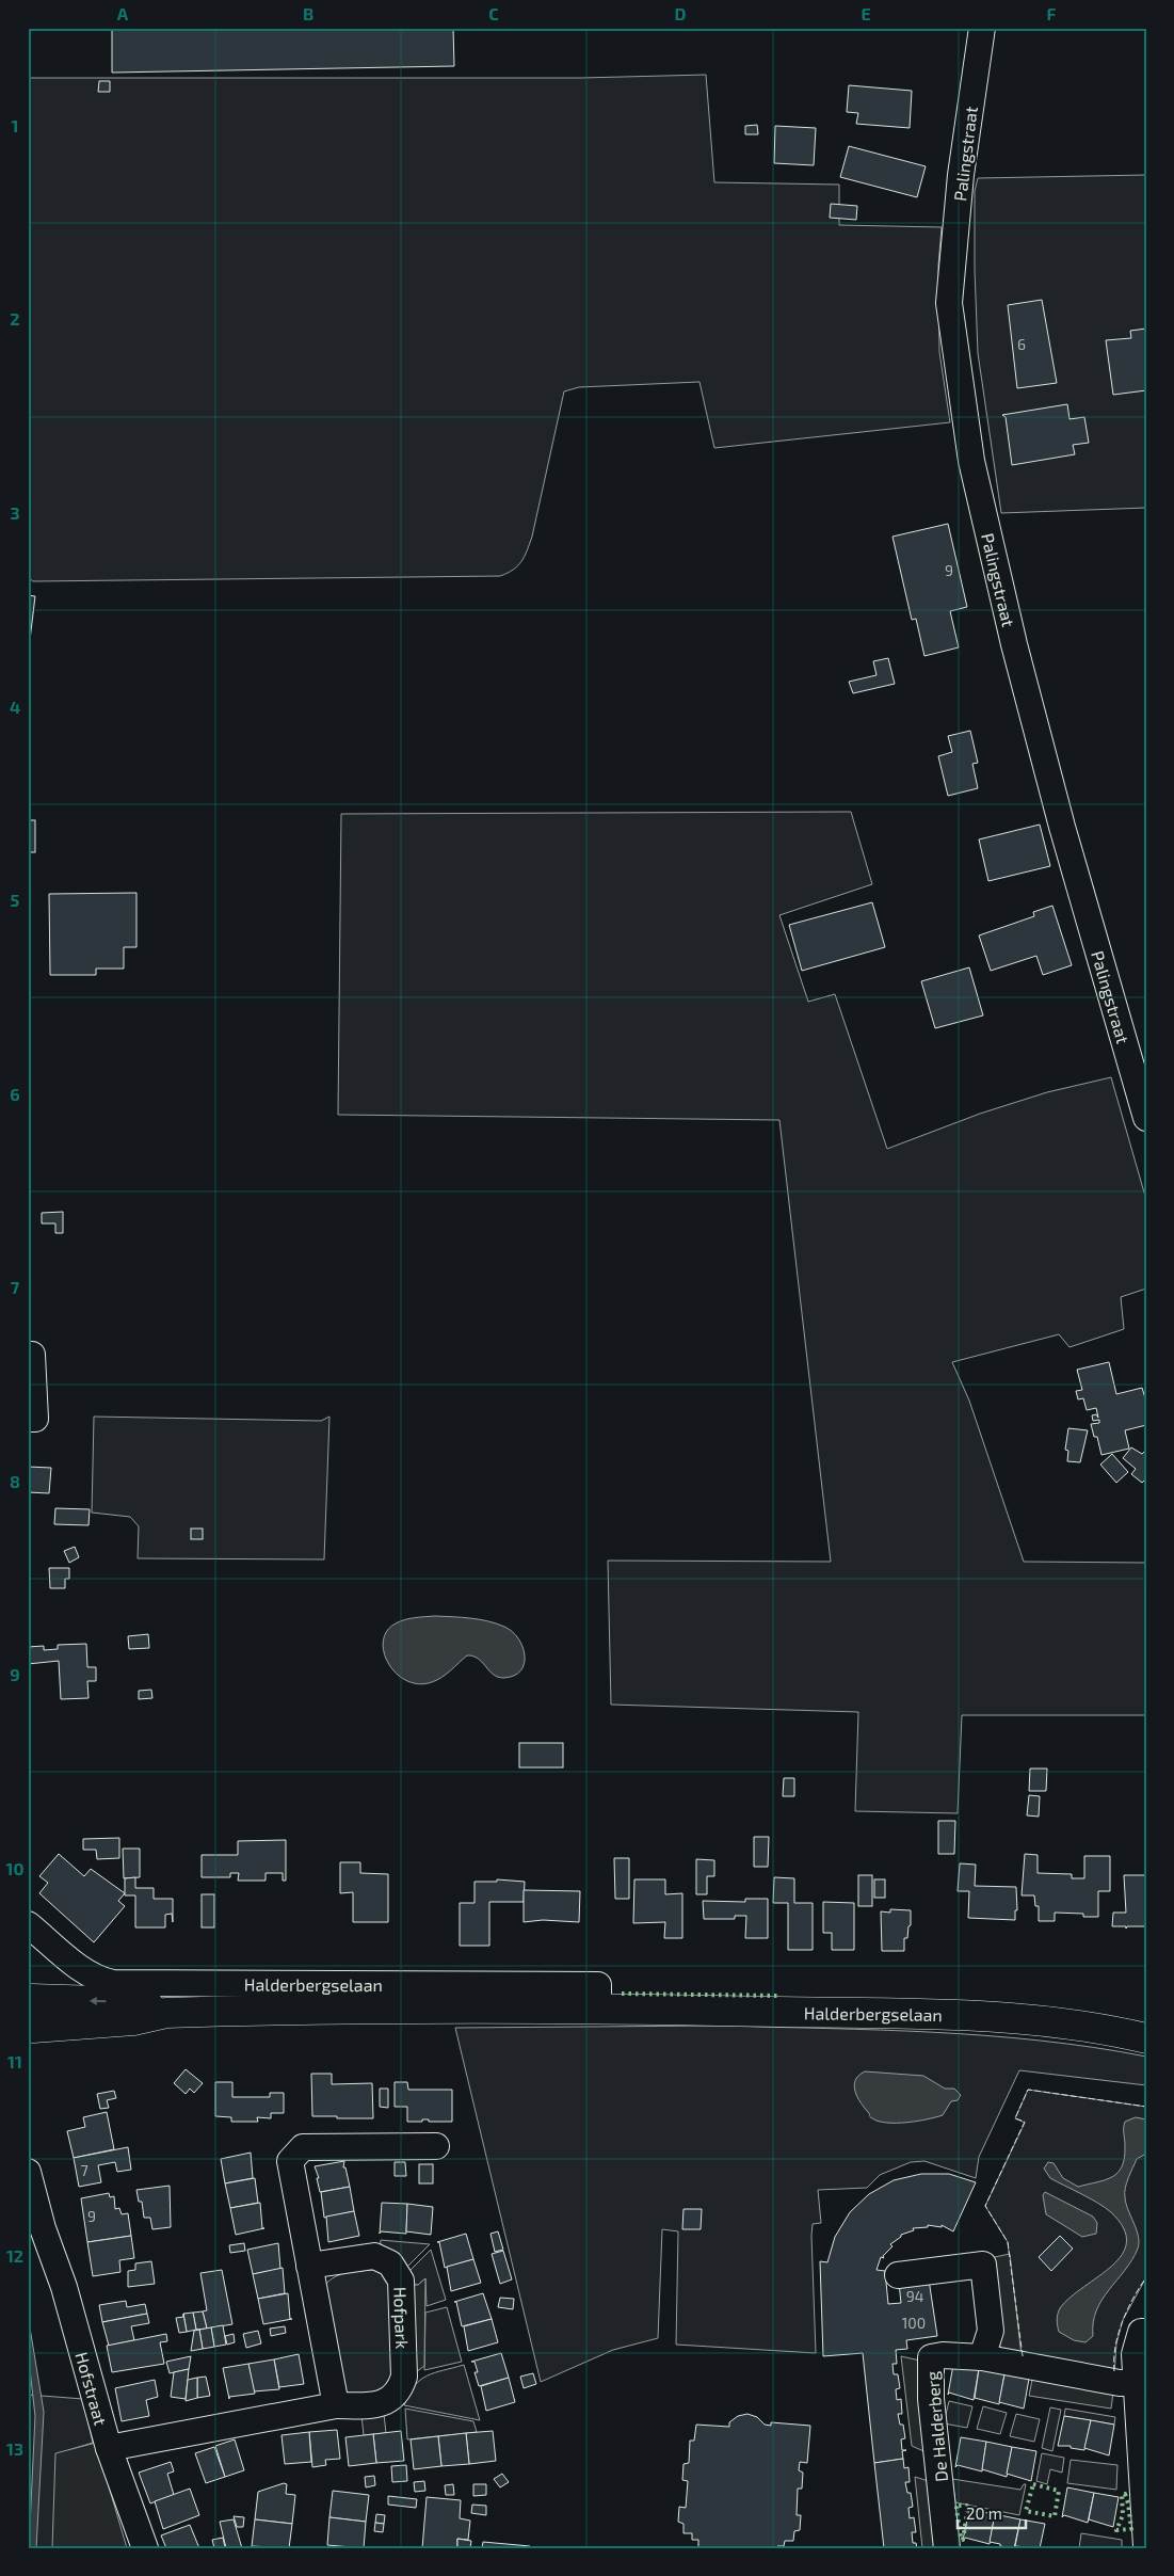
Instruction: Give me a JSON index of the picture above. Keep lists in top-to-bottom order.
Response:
{
  "streets": {
    "main road": ["Halderbergselaan"],
    "street": [
      "Palingstraat",
      "Hofpark",
      "Hofstraat",
      "De Halderberg"
    ]
  },
  "crossings": [
    ["Hofpark", "Hofstraat"]
  ],
  "house_numbers": [
    "6",
    "9",
    "7",
    "9",
    "94",
    "100"
  ],
  "scale_bar": "20 m",
  "grid": {
    "columns": [
      "A",
      "B",
      "C",
      "D",
      "E",
      "F"
    ],
    "rows": [
      "1",
      "2",
      "3",
      "4",
      "5",
      "6",
      "7",
      "8",
      "9",
      "10",
      "11",
      "12",
      "13"
    ]
  }
}
